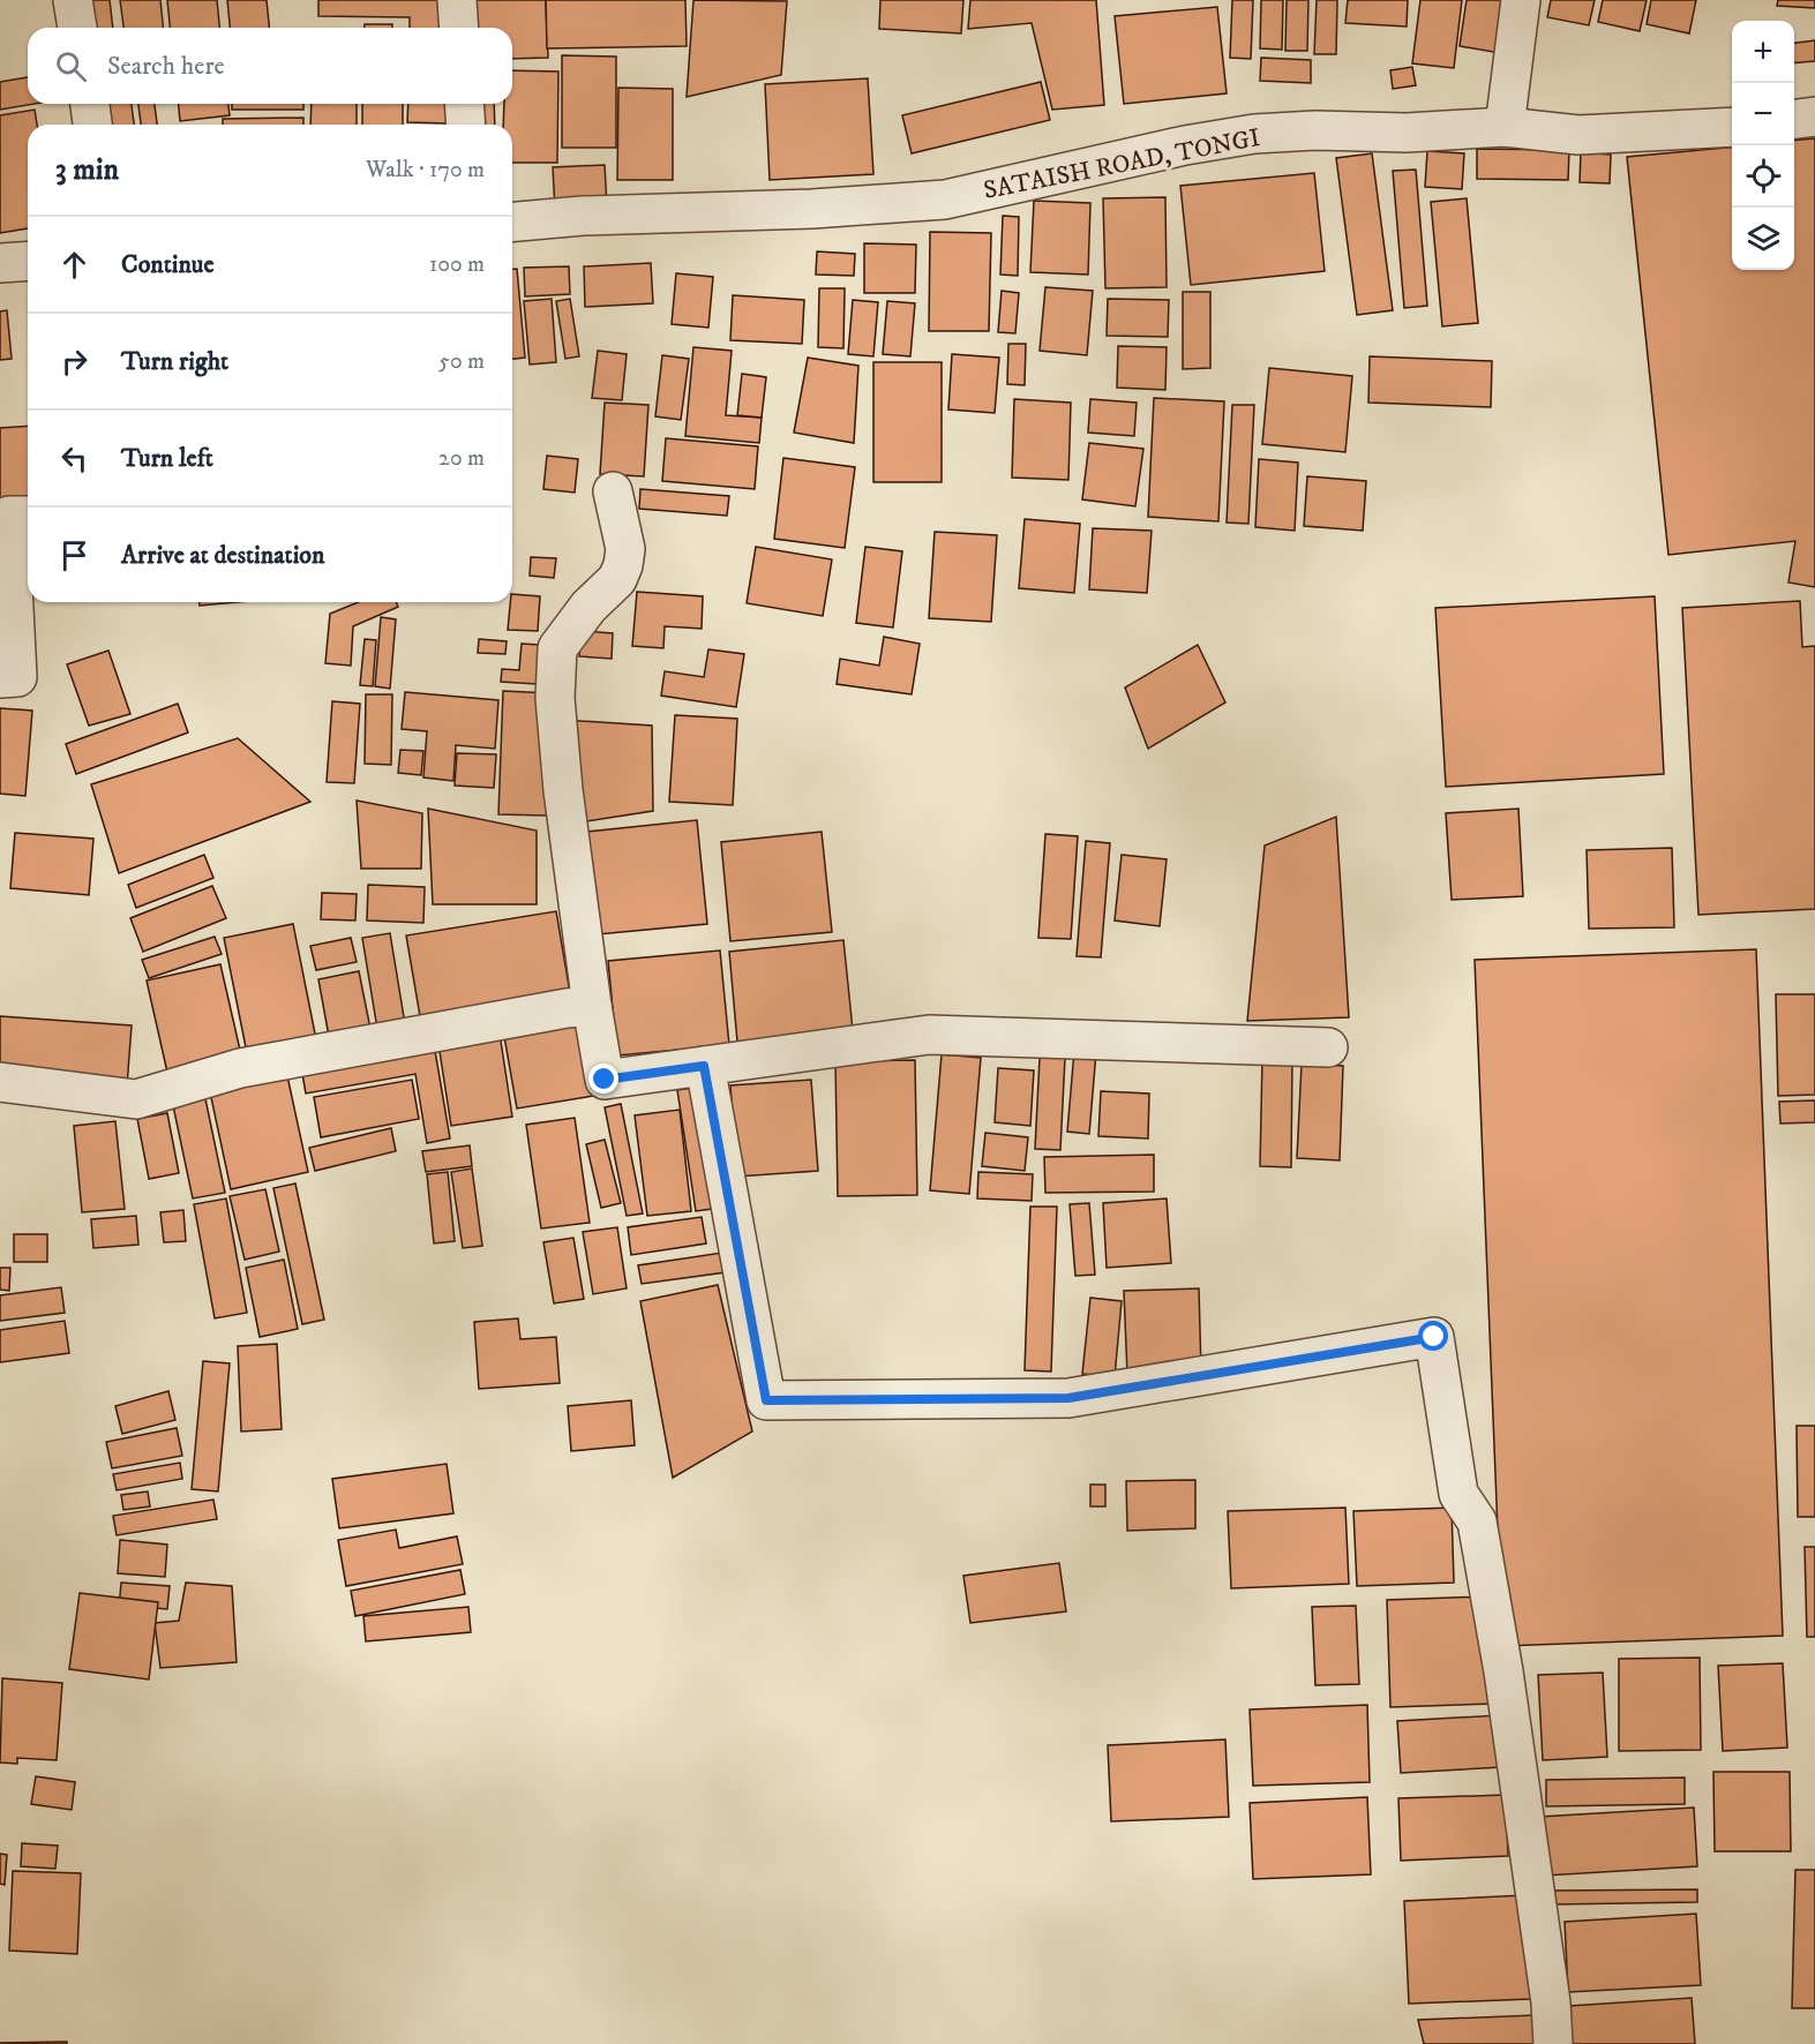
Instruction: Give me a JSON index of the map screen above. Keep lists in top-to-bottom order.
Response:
{
  "streets": {
    "street": ["SATAISH ROAD, TONGI"]
  },
  "page": {
    "map_buttons": ["+", "−"],
    "search": "Search here",
    "heading": ["3 min", "Walk · 170 m"],
    "list": [
      ["Continue", "100 m"],
      ["Turn right", "50 m"],
      ["Turn left", "20 m"],
      "Arrive at destination"
    ]
  }
}
